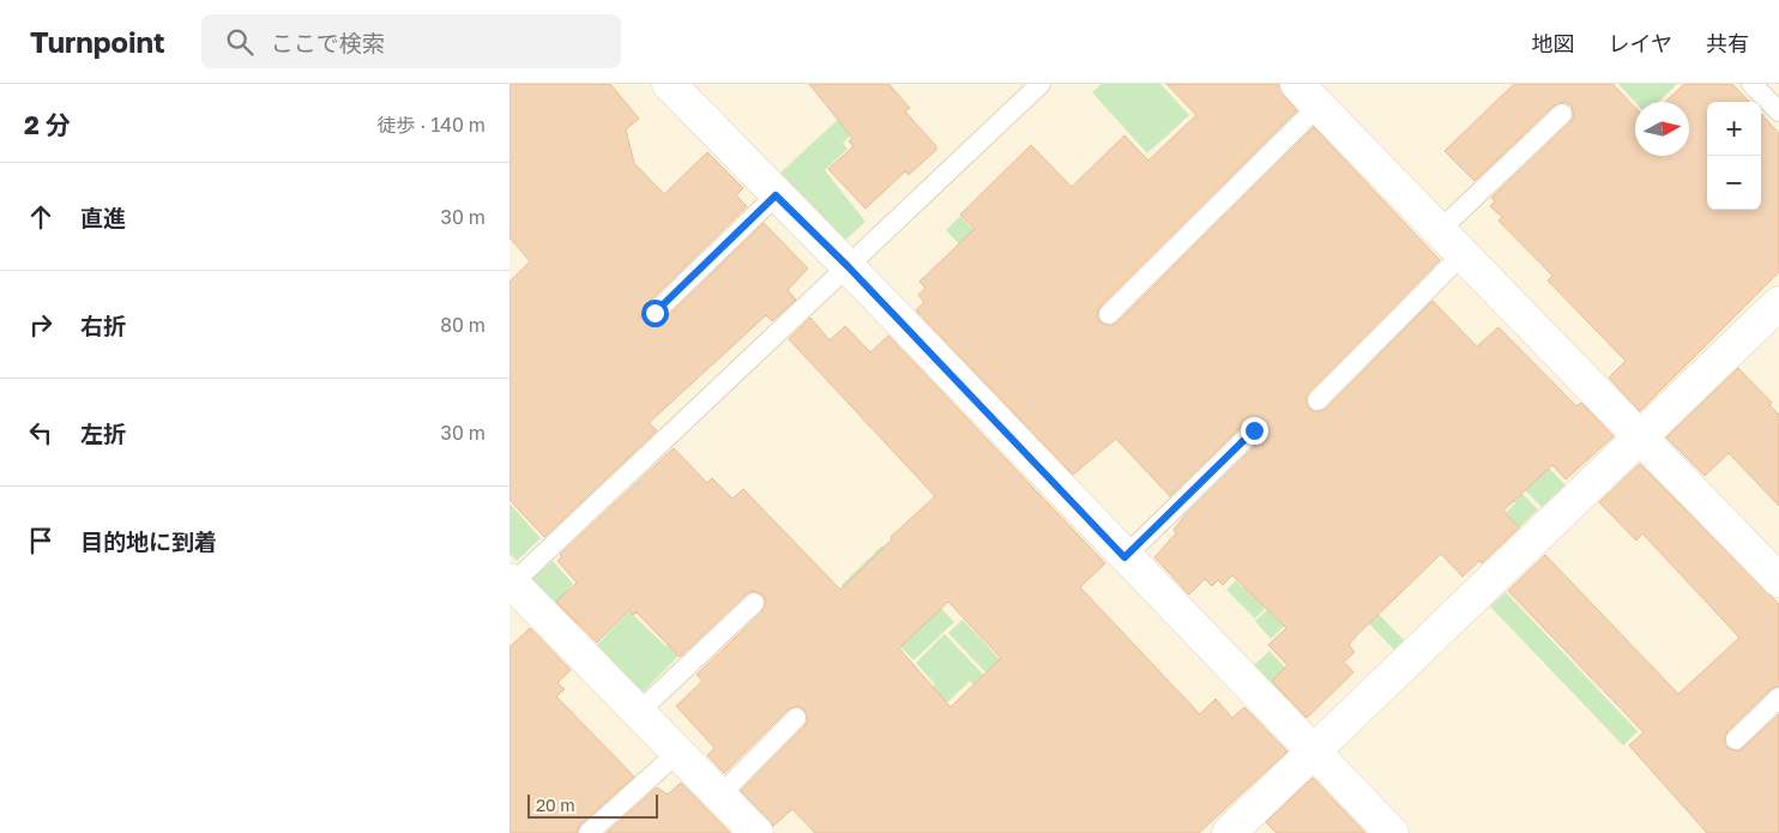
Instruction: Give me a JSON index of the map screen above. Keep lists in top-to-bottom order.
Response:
{
  "scale_bar": "20 m",
  "north": "right",
  "page": {
    "header": "Turnpoint",
    "search": "ここで検索",
    "nav": ["地図", "レイヤ", "共有"],
    "heading": ["2 分", "徒歩 · 140 m"],
    "map_buttons": ["+", "−"],
    "list": [
      ["直進", "30 m"],
      ["右折", "80 m"],
      ["左折", "30 m"],
      "目的地に到着"
    ],
    "scale": "20 m"
  }
}
